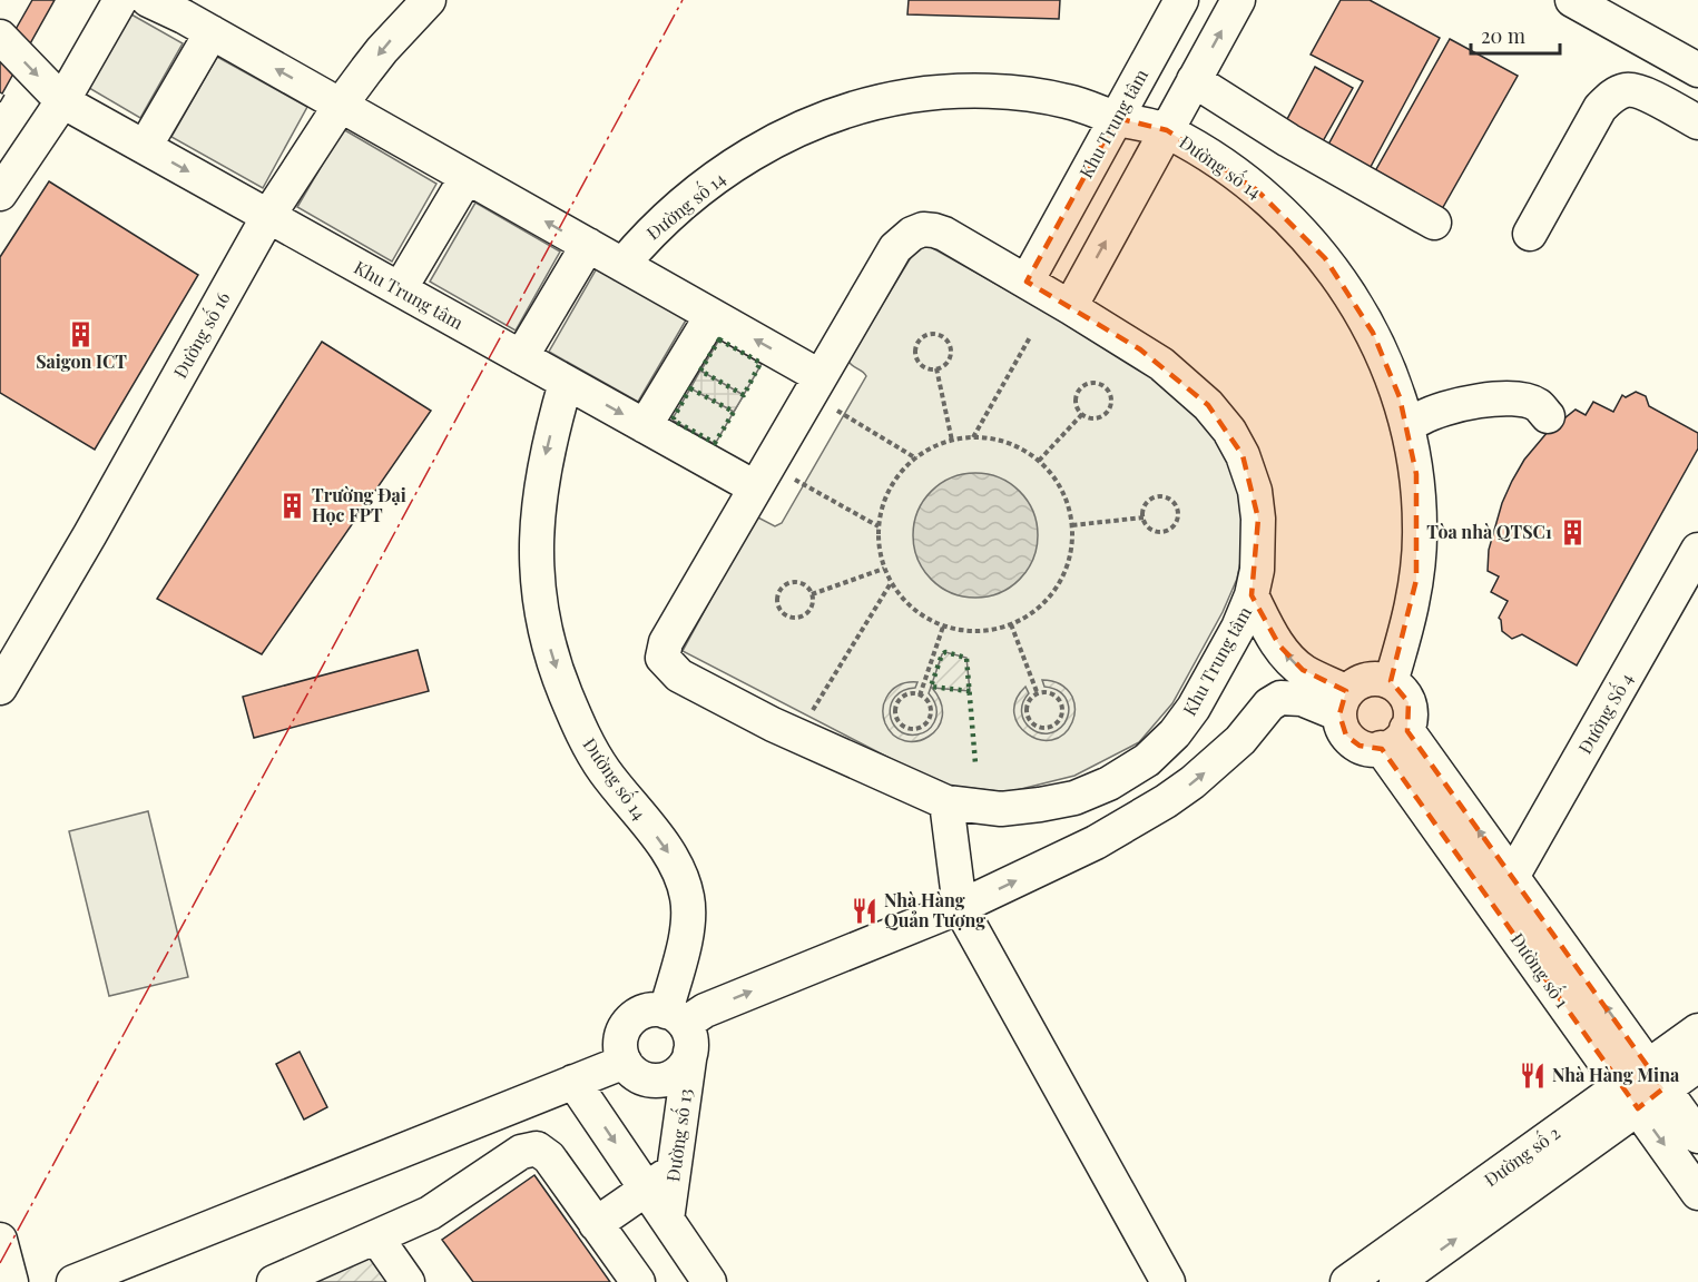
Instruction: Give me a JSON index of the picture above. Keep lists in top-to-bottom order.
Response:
{
  "streets": {
    "street": [
      "Khu Trung tâm",
      "Đường số 14",
      "Đường số 16",
      "Đường Số 4",
      "Đường số 1",
      "Đường số 13",
      "Đường số 2"
    ]
  },
  "crossings": [
    ["Khu Trung tâm", "Đường số 14"],
    ["Khu Trung tâm", "Đường số 16"],
    ["Đường số 14", "Đường số 1"],
    ["Đường số 14", "Đường số 13"],
    ["Đường Số 4", "Đường số 1"],
    ["Đường số 1", "Đường số 2"]
  ],
  "places": {
    "building": ["Saigon ICT", "Trường Đại Học FPT", "Tòa nhà QTSC1"],
    "restaurant": ["Nhà Hàng Quản Tượng", "Nhà Hàng Mina"]
  },
  "scale_bar": "20 m"
}
